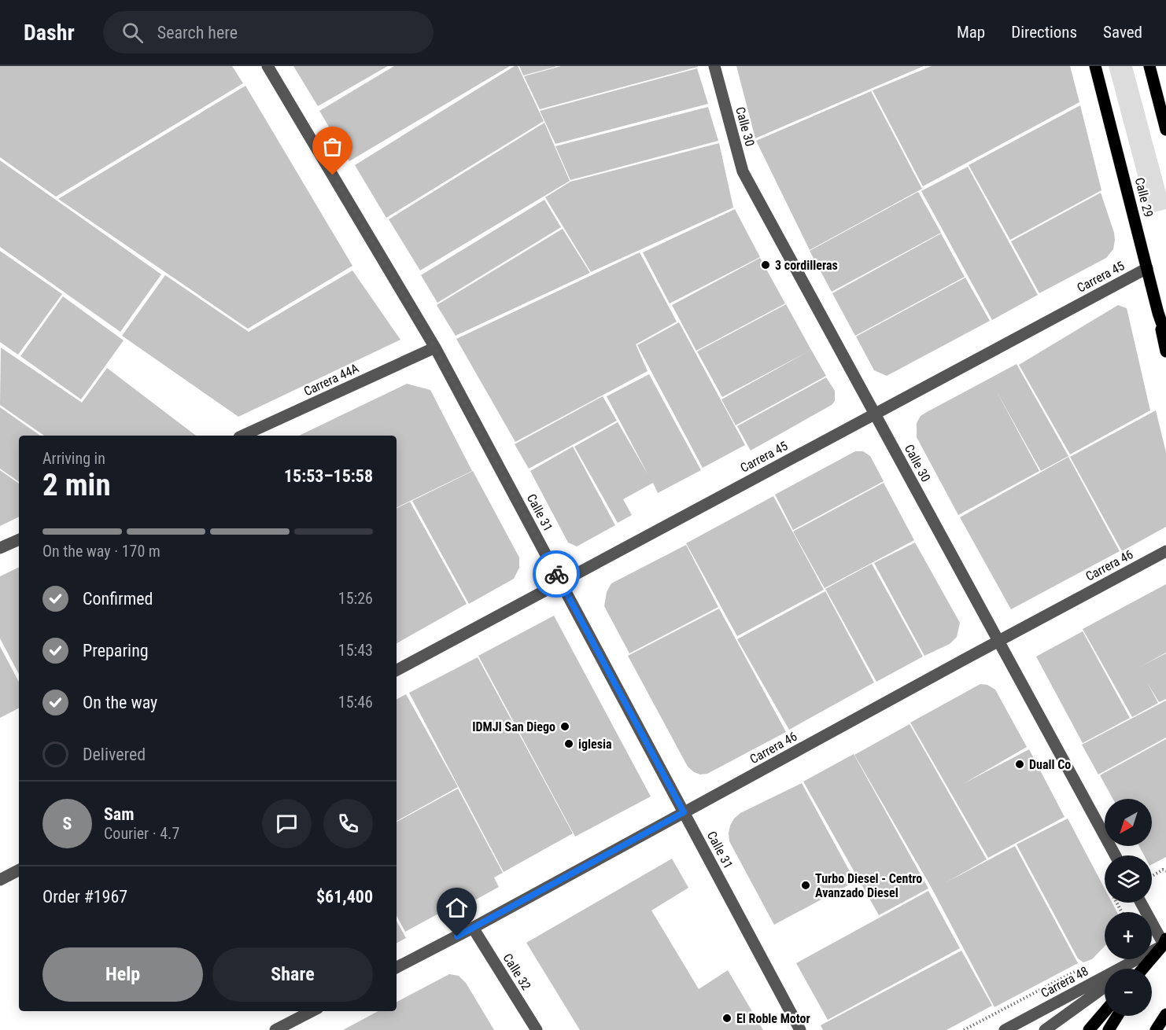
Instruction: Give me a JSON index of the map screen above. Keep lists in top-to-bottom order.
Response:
{
  "streets": {
    "main road": ["Calle 29"],
    "street": [
      "Calle 30",
      "Carrera 45",
      "Carrera 44A",
      "Calle 31",
      "Carrera 46",
      "Calle 32",
      "Carrera 48"
    ]
  },
  "crossings": [
    ["Calle 30", "Carrera 45"],
    ["Calle 30", "Carrera 46"],
    ["Calle 29", "Carrera 45"],
    ["Carrera 45", "Calle 31"],
    ["Carrera 44A", "Calle 31"],
    ["Calle 31", "Carrera 46"],
    ["Carrera 46", "Calle 32"]
  ],
  "places": [
    "3 cordilleras",
    "IDMJI San Diego",
    "iglesia",
    "Duall Co",
    "Turbo Diesel - Centro Avanzado Diesel",
    "El Roble Motor"
  ],
  "north": "bottom left",
  "page": {
    "header": "Dashr",
    "search": "Search here",
    "nav": ["Map", "Directions", "Saved"],
    "heading": ["2 min", "Arriving in", "15:53–15:58"],
    "panel": [
      "Sam",
      "Courier · 4.7",
      "Order #1967",
      "$61,400"
    ],
    "bar": "On the way · 170 m",
    "list": [
      ["Confirmed", "15:26"],
      ["Preparing", "15:43"],
      ["On the way", "15:46"],
      "Delivered"
    ],
    "map_buttons": ["+", "−"],
    "round": "S",
    "buttons": ["Help", "Share"]
  }
}
